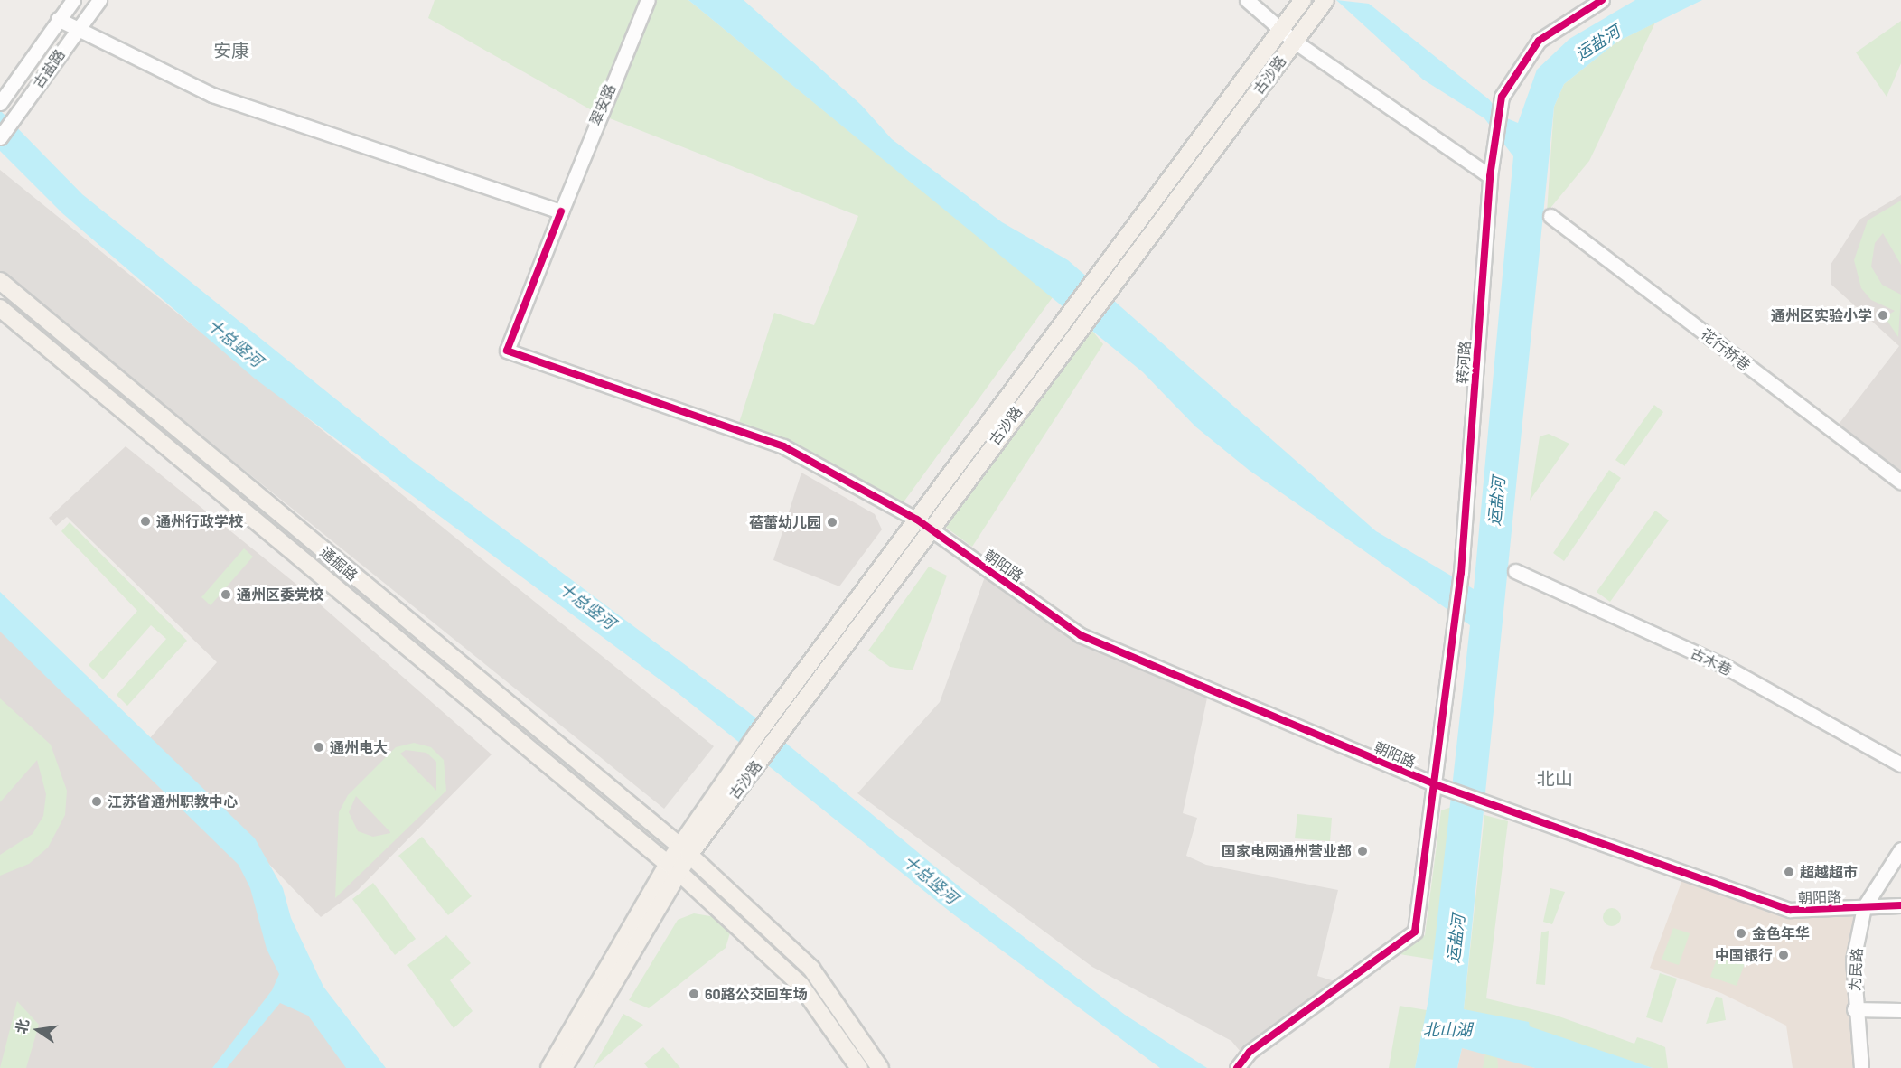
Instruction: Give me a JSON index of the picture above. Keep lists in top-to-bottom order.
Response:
{
  "streets": {
    "main road": ["古沙路", "通掘路"],
    "street": [
      "古盐路",
      "翠安路",
      "花行桥巷",
      "转河路",
      "朝阳路",
      "古木巷",
      "为民路"
    ]
  },
  "crossings": [
    ["古沙路", "通掘路"],
    ["古沙路", "朝阳路"],
    ["翠安路", "朝阳路"],
    ["转河路", "朝阳路"],
    ["朝阳路", "为民路"]
  ],
  "districts": ["安康", "北山"],
  "water": ["运盐河", "十总竖河", "北山湖"],
  "places": [
    "通州区实验小学",
    "通州行政学校",
    "蓓蕾幼儿园",
    "通州区委党校",
    "通州电大",
    "江苏省通州职教中心",
    "国家电网通州营业部",
    "超越超市",
    "金色年华",
    "中国银行",
    "60路公交回车场"
  ],
  "north": "left"
}
